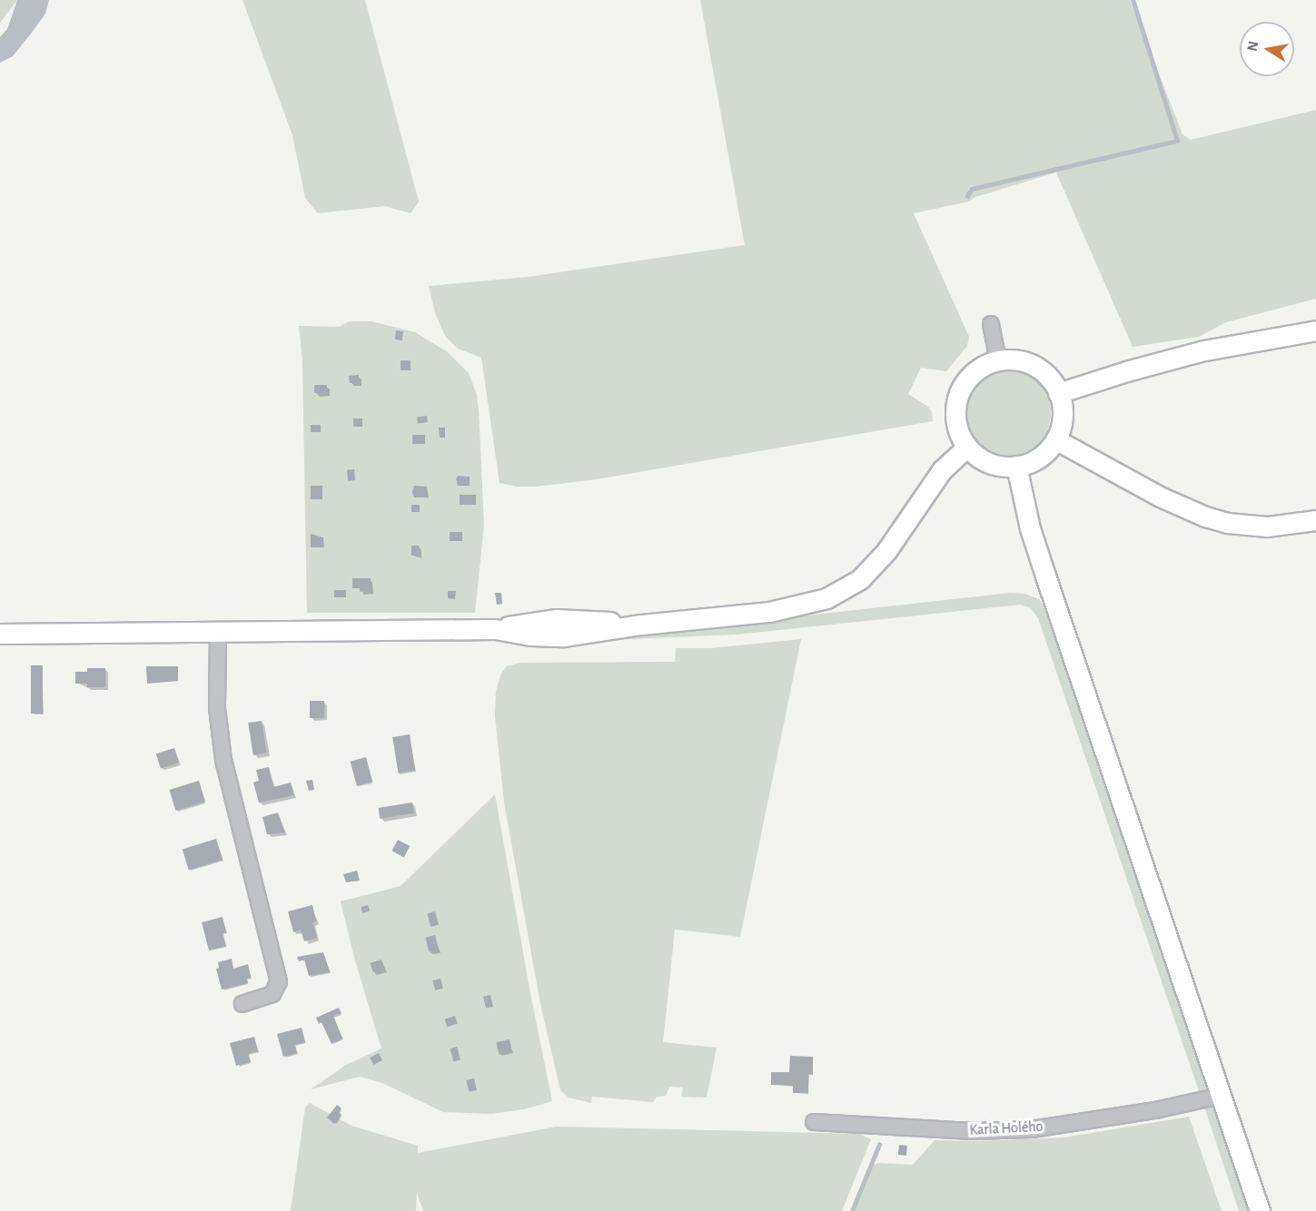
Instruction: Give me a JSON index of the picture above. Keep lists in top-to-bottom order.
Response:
{
  "streets": {
    "street": ["Karla Holého"]
  },
  "north": "left"
}
